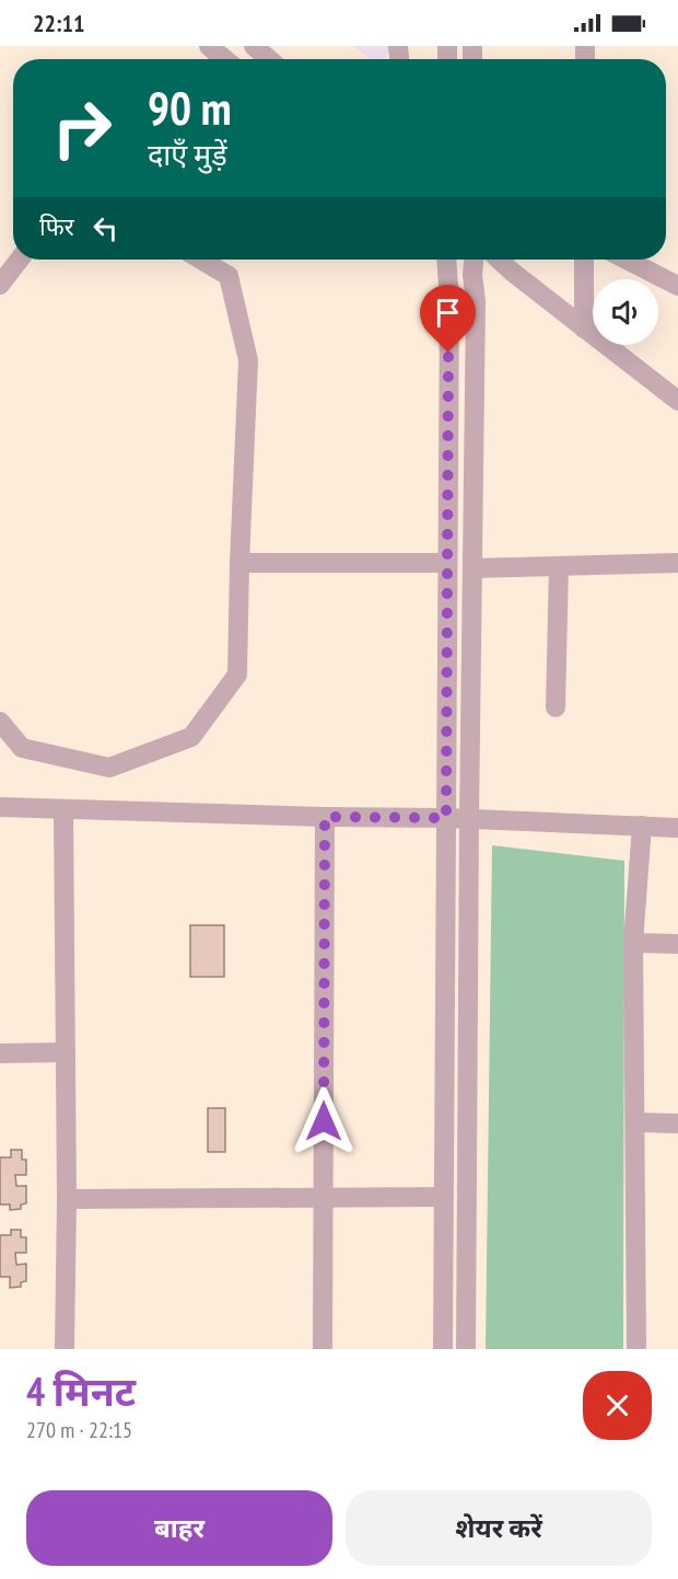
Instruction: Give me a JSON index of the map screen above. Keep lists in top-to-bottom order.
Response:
{
  "page": {
    "status": "22:11",
    "turn": ["90 m", "दाएँ मुड़ें"],
    "then": "फिर",
    "heading": ["4 मिनट", "270 m · 22:15"],
    "buttons": ["बाहर", "शेयर करें"]
  }
}
